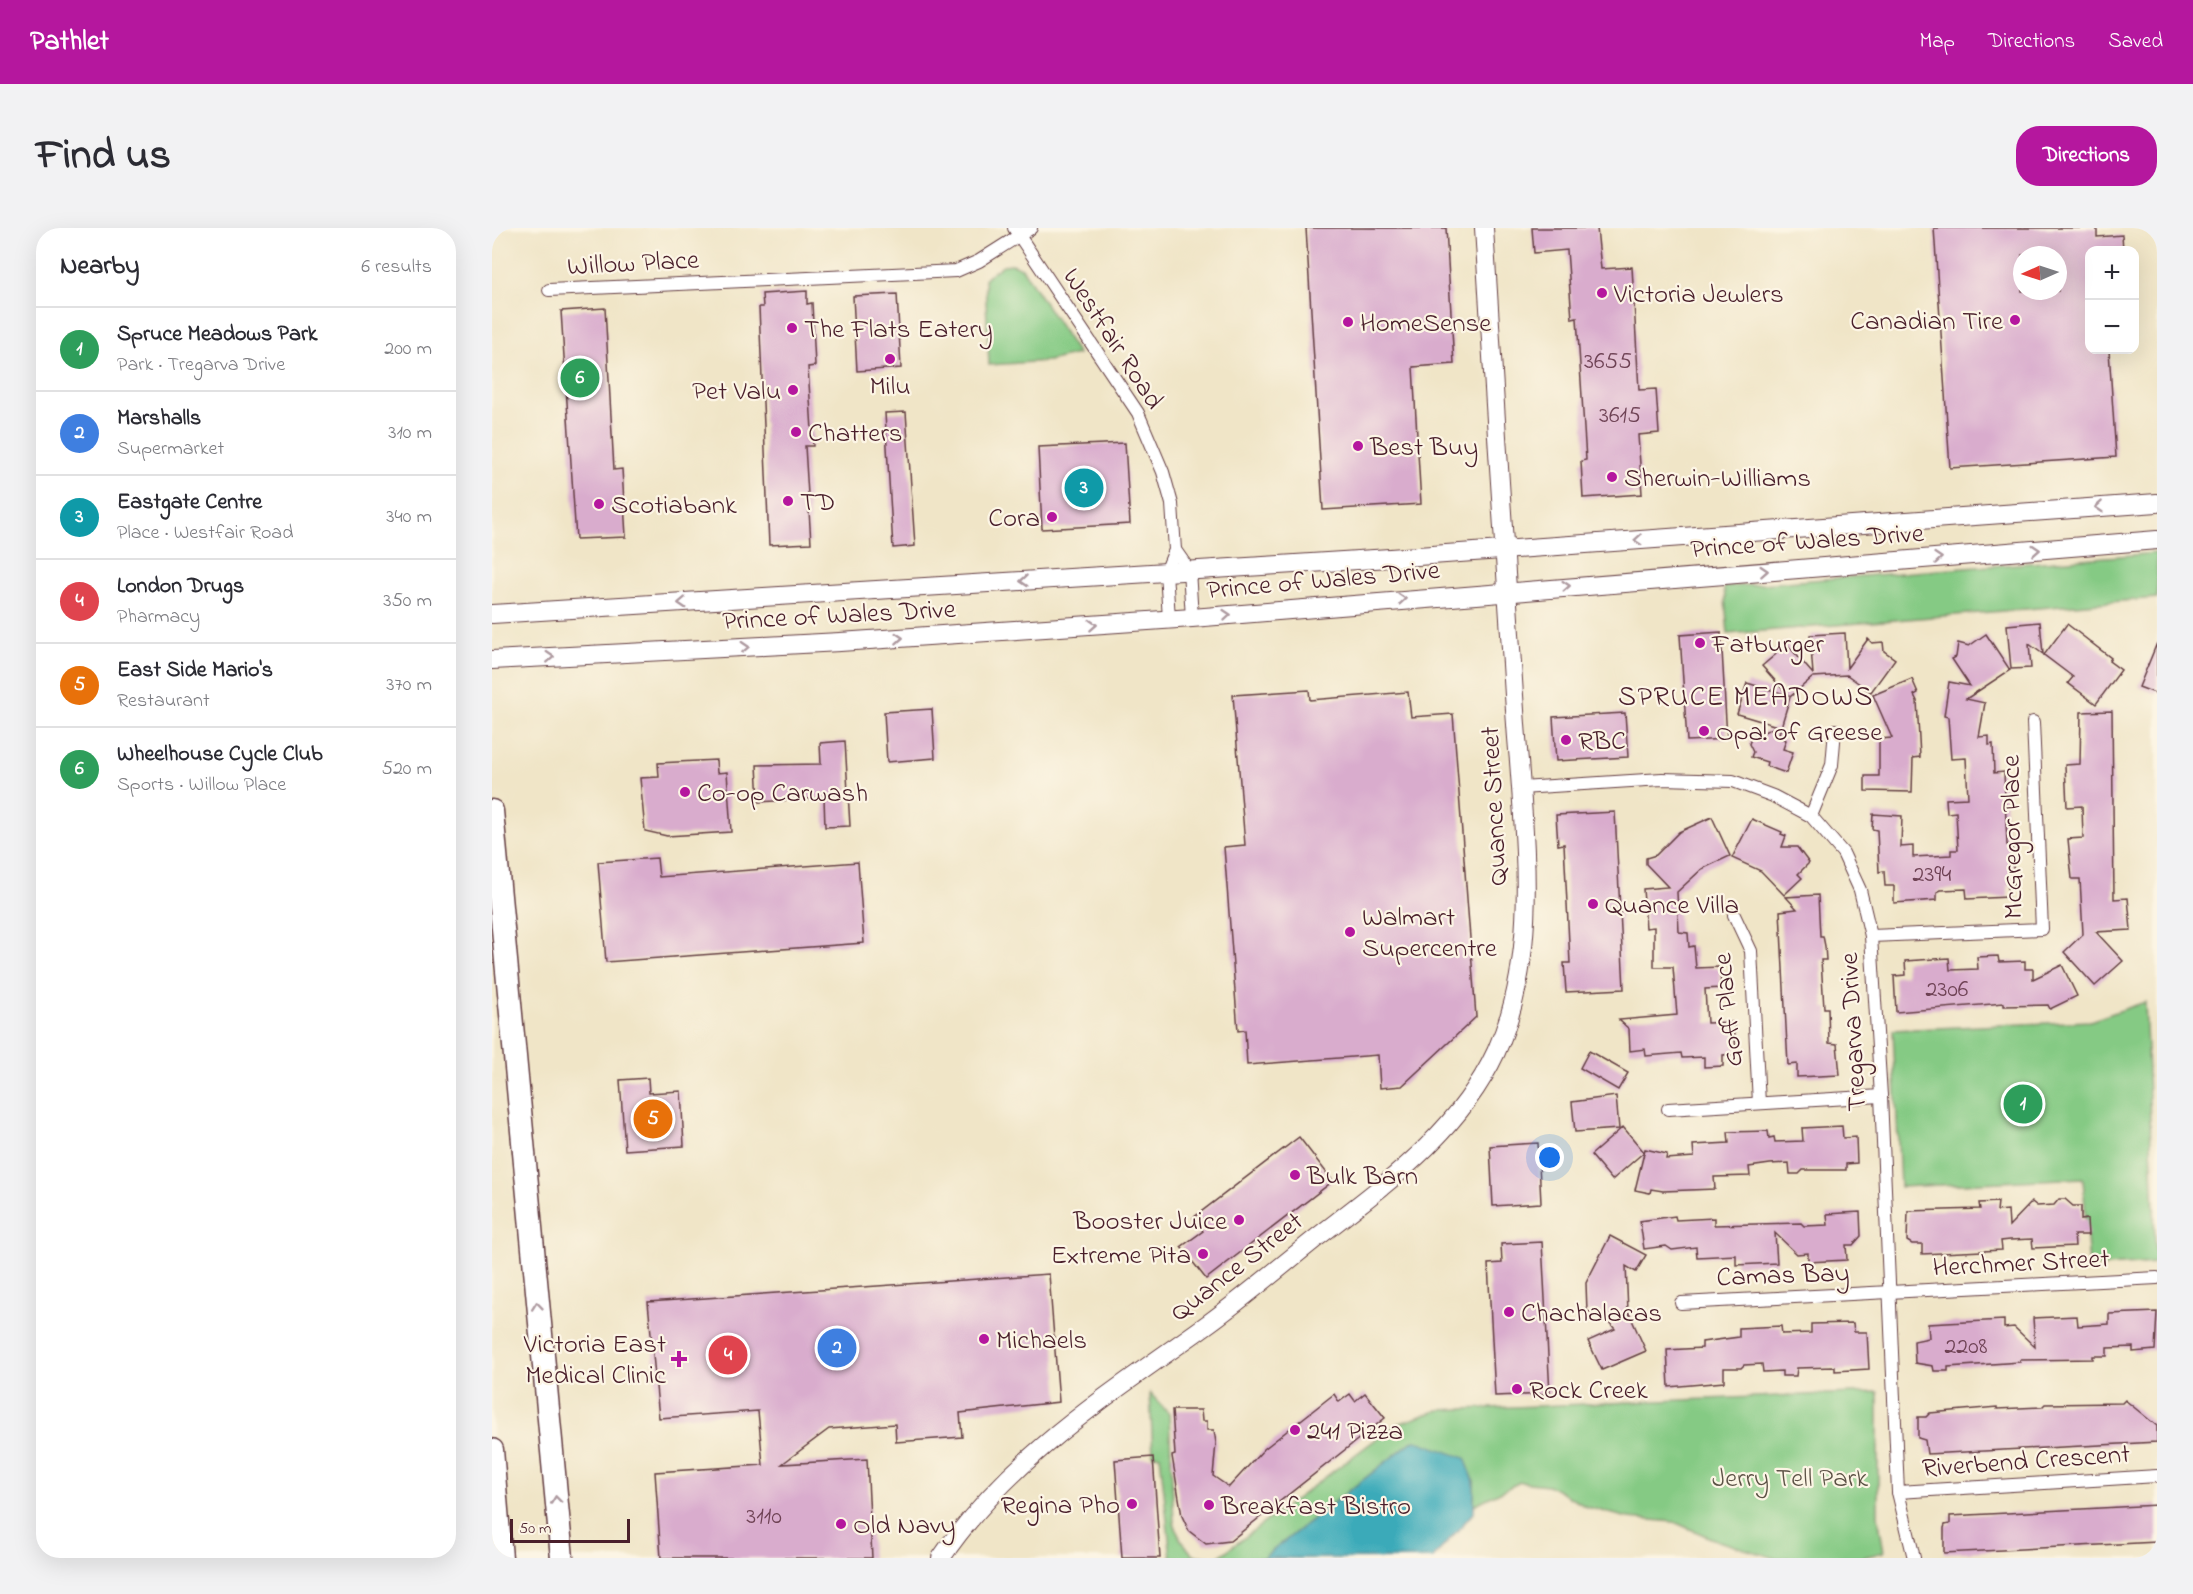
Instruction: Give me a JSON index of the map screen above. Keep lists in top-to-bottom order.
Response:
{
  "streets": {
    "main road": ["Prince of Wales Drive", "Quance Street"],
    "street": [
      "Willow Place",
      "Westfair Road",
      "McGregor Place",
      "Goff Place",
      "Tregarva Drive",
      "Herchmer Street",
      "Camas Bay",
      "Riverbend Crescent"
    ]
  },
  "crossings": [
    ["Willow Place", "Westfair Road"],
    ["Westfair Road", "Prince of Wales Drive"],
    ["Prince of Wales Drive", "Quance Street"],
    ["Quance Street", "Tregarva Drive"],
    ["McGregor Place", "Tregarva Drive"],
    ["Goff Place", "Tregarva Drive"],
    ["Tregarva Drive", "Herchmer Street"],
    ["Tregarva Drive", "Camas Bay"],
    ["Tregarva Drive", "Riverbend Crescent"],
    ["Herchmer Street", "Camas Bay"]
  ],
  "districts": ["SPRUCE MEADOWS"],
  "parks": ["Jerry Tell Park"],
  "places": {
    "other": [
      "Victoria Jewlers",
      "Canadian Tire",
      "HomeSense",
      "The Flats Eatery",
      "Milu",
      "Pet Valu",
      "Chatters",
      "Best Buy",
      "Sherwin-Williams",
      "TD",
      "Scotiabank",
      "Cora",
      "Fatburger",
      "Opa! of Greese",
      "RBC",
      "Co-op Carwash",
      "Quance Villa",
      "Walmart Supercentre",
      "Bulk Barn",
      "Booster Juice",
      "Extreme Pita",
      "Chachalacas",
      "Michaels",
      "Rock Creek",
      "241 Pizza",
      "Regina Pho",
      "Breakfast Bistro",
      "Old Navy"
    ],
    "health": ["Victoria East Medical Clinic"]
  },
  "house_numbers": [
    "3655",
    "3615",
    "2394",
    "2306",
    "2208",
    "3110"
  ],
  "scale_bar": "50 m",
  "north": "left",
  "page": {
    "header": "Pathlet",
    "nav": ["Map", "Directions", "Saved"],
    "title": "Find us",
    "buttons": "Directions",
    "heading": ["Nearby", "6 results"],
    "map_buttons": ["+", "−"],
    "list": [
      {
        "mark": "1",
        "name": "Spruce Meadows Park",
        "note": "Park · Tregarva Drive",
        "value": "200 m"
      },
      {
        "mark": "2",
        "name": "Marshalls",
        "note": "Supermarket",
        "value": "310 m"
      },
      {
        "mark": "3",
        "name": "Eastgate Centre",
        "note": "Place · Westfair Road",
        "value": "340 m"
      },
      {
        "mark": "4",
        "name": "London Drugs",
        "note": "Pharmacy",
        "value": "350 m"
      },
      {
        "mark": "5",
        "name": "East Side Mario's",
        "note": "Restaurant",
        "value": "370 m"
      },
      {
        "mark": "6",
        "name": "Wheelhouse Cycle Club",
        "note": "Sports · Willow Place",
        "value": "520 m"
      }
    ],
    "pins": [
      "6",
      "3",
      "1",
      "5",
      "2",
      "4"
    ],
    "scale": "50 m"
  }
}
